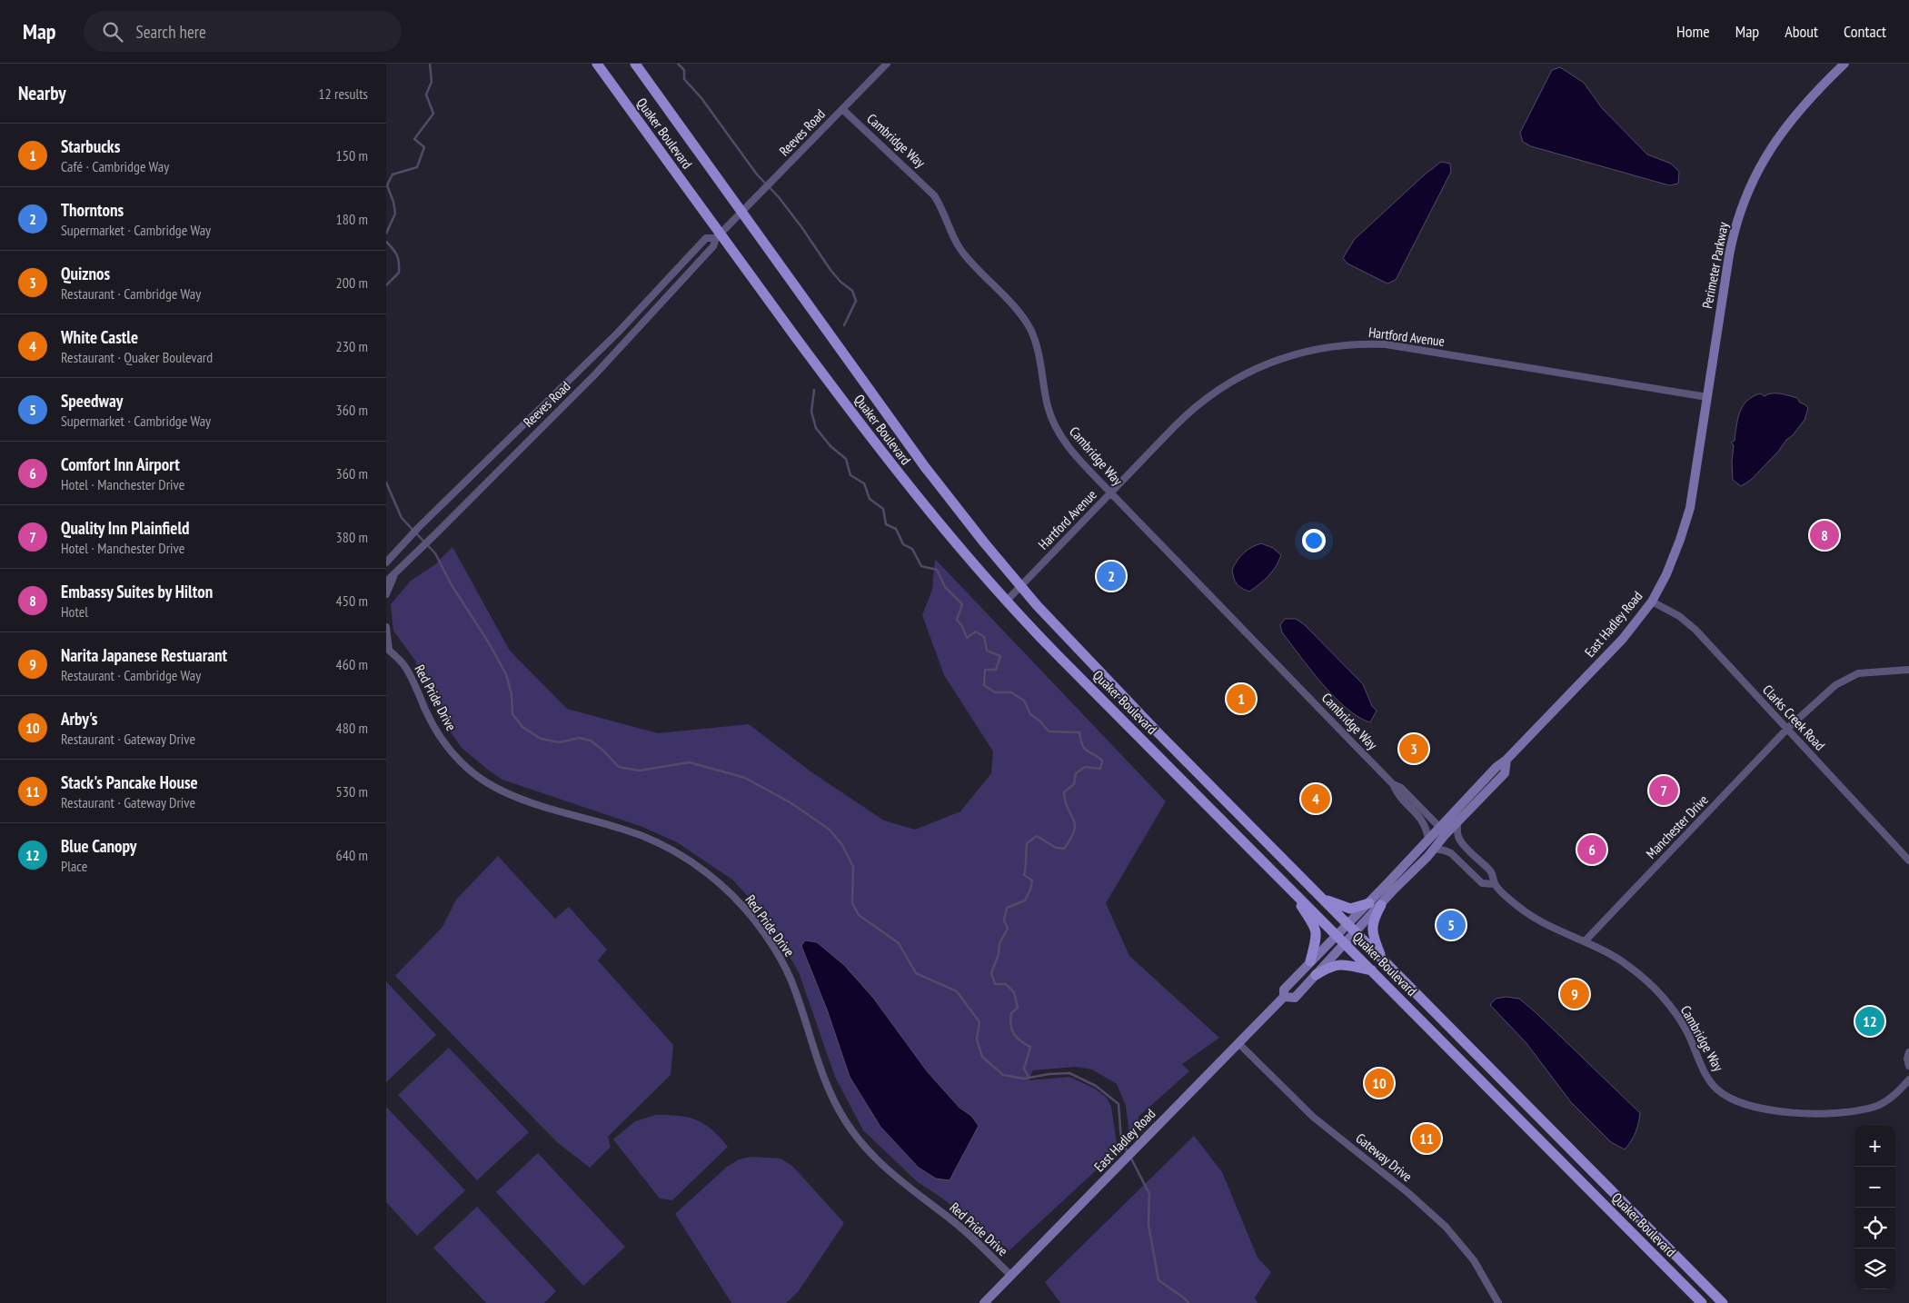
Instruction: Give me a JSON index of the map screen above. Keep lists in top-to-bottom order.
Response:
{
  "streets": {
    "main road": ["Quaker Boulevard"],
    "street": [
      "Reeves Road",
      "Cambridge Way",
      "Perimeter Parkway",
      "Hartford Avenue",
      "East Hadley Road",
      "Red Pride Drive",
      "Clarks Creek Road",
      "Manchester Drive",
      "Gateway Drive"
    ]
  },
  "crossings": [
    ["Reeves Road", "Quaker Boulevard"],
    ["Reeves Road", "Cambridge Way"],
    ["Quaker Boulevard", "Hartford Avenue"],
    ["Quaker Boulevard", "East Hadley Road"],
    ["Cambridge Way", "Hartford Avenue"],
    ["Cambridge Way", "East Hadley Road"],
    ["Cambridge Way", "Manchester Drive"],
    ["Perimeter Parkway", "Hartford Avenue"],
    ["Perimeter Parkway", "East Hadley Road"],
    ["Hartford Avenue", "East Hadley Road"],
    ["East Hadley Road", "Red Pride Drive"],
    ["East Hadley Road", "Clarks Creek Road"],
    ["East Hadley Road", "Gateway Drive"],
    ["Clarks Creek Road", "Manchester Drive"]
  ],
  "page": {
    "header": "Map",
    "search": "Search here",
    "nav": [
      "Home",
      "Map",
      "About",
      "Contact"
    ],
    "heading": ["Nearby", "12 results"],
    "list": [
      {
        "mark": "1",
        "name": "Starbucks",
        "note": "Café · Cambridge Way",
        "value": "150 m"
      },
      {
        "mark": "2",
        "name": "Thorntons",
        "note": "Supermarket · Cambridge Way",
        "value": "180 m"
      },
      {
        "mark": "3",
        "name": "Quiznos",
        "note": "Restaurant · Cambridge Way",
        "value": "200 m"
      },
      {
        "mark": "4",
        "name": "White Castle",
        "note": "Restaurant · Quaker Boulevard",
        "value": "230 m"
      },
      {
        "mark": "5",
        "name": "Speedway",
        "note": "Supermarket · Cambridge Way",
        "value": "360 m"
      },
      {
        "mark": "6",
        "name": "Comfort Inn Airport",
        "note": "Hotel · Manchester Drive",
        "value": "360 m"
      },
      {
        "mark": "7",
        "name": "Quality Inn Plainfield",
        "note": "Hotel · Manchester Drive",
        "value": "380 m"
      },
      {
        "mark": "8",
        "name": "Embassy Suites by Hilton",
        "note": "Hotel",
        "value": "450 m"
      },
      {
        "mark": "9",
        "name": "Narita Japanese Restuarant",
        "note": "Restaurant · Cambridge Way",
        "value": "460 m"
      },
      {
        "mark": "10",
        "name": "Arby's",
        "note": "Restaurant · Gateway Drive",
        "value": "480 m"
      },
      {
        "mark": "11",
        "name": "Stack's Pancake House",
        "note": "Restaurant · Gateway Drive",
        "value": "530 m"
      },
      {
        "mark": "12",
        "name": "Blue Canopy",
        "note": "Place",
        "value": "640 m"
      }
    ],
    "pins": [
      "8",
      "2",
      "1",
      "3",
      "7",
      "4",
      "6",
      "5",
      "9",
      "12",
      "10",
      "11"
    ],
    "map_buttons": ["+", "−"]
  }
}
